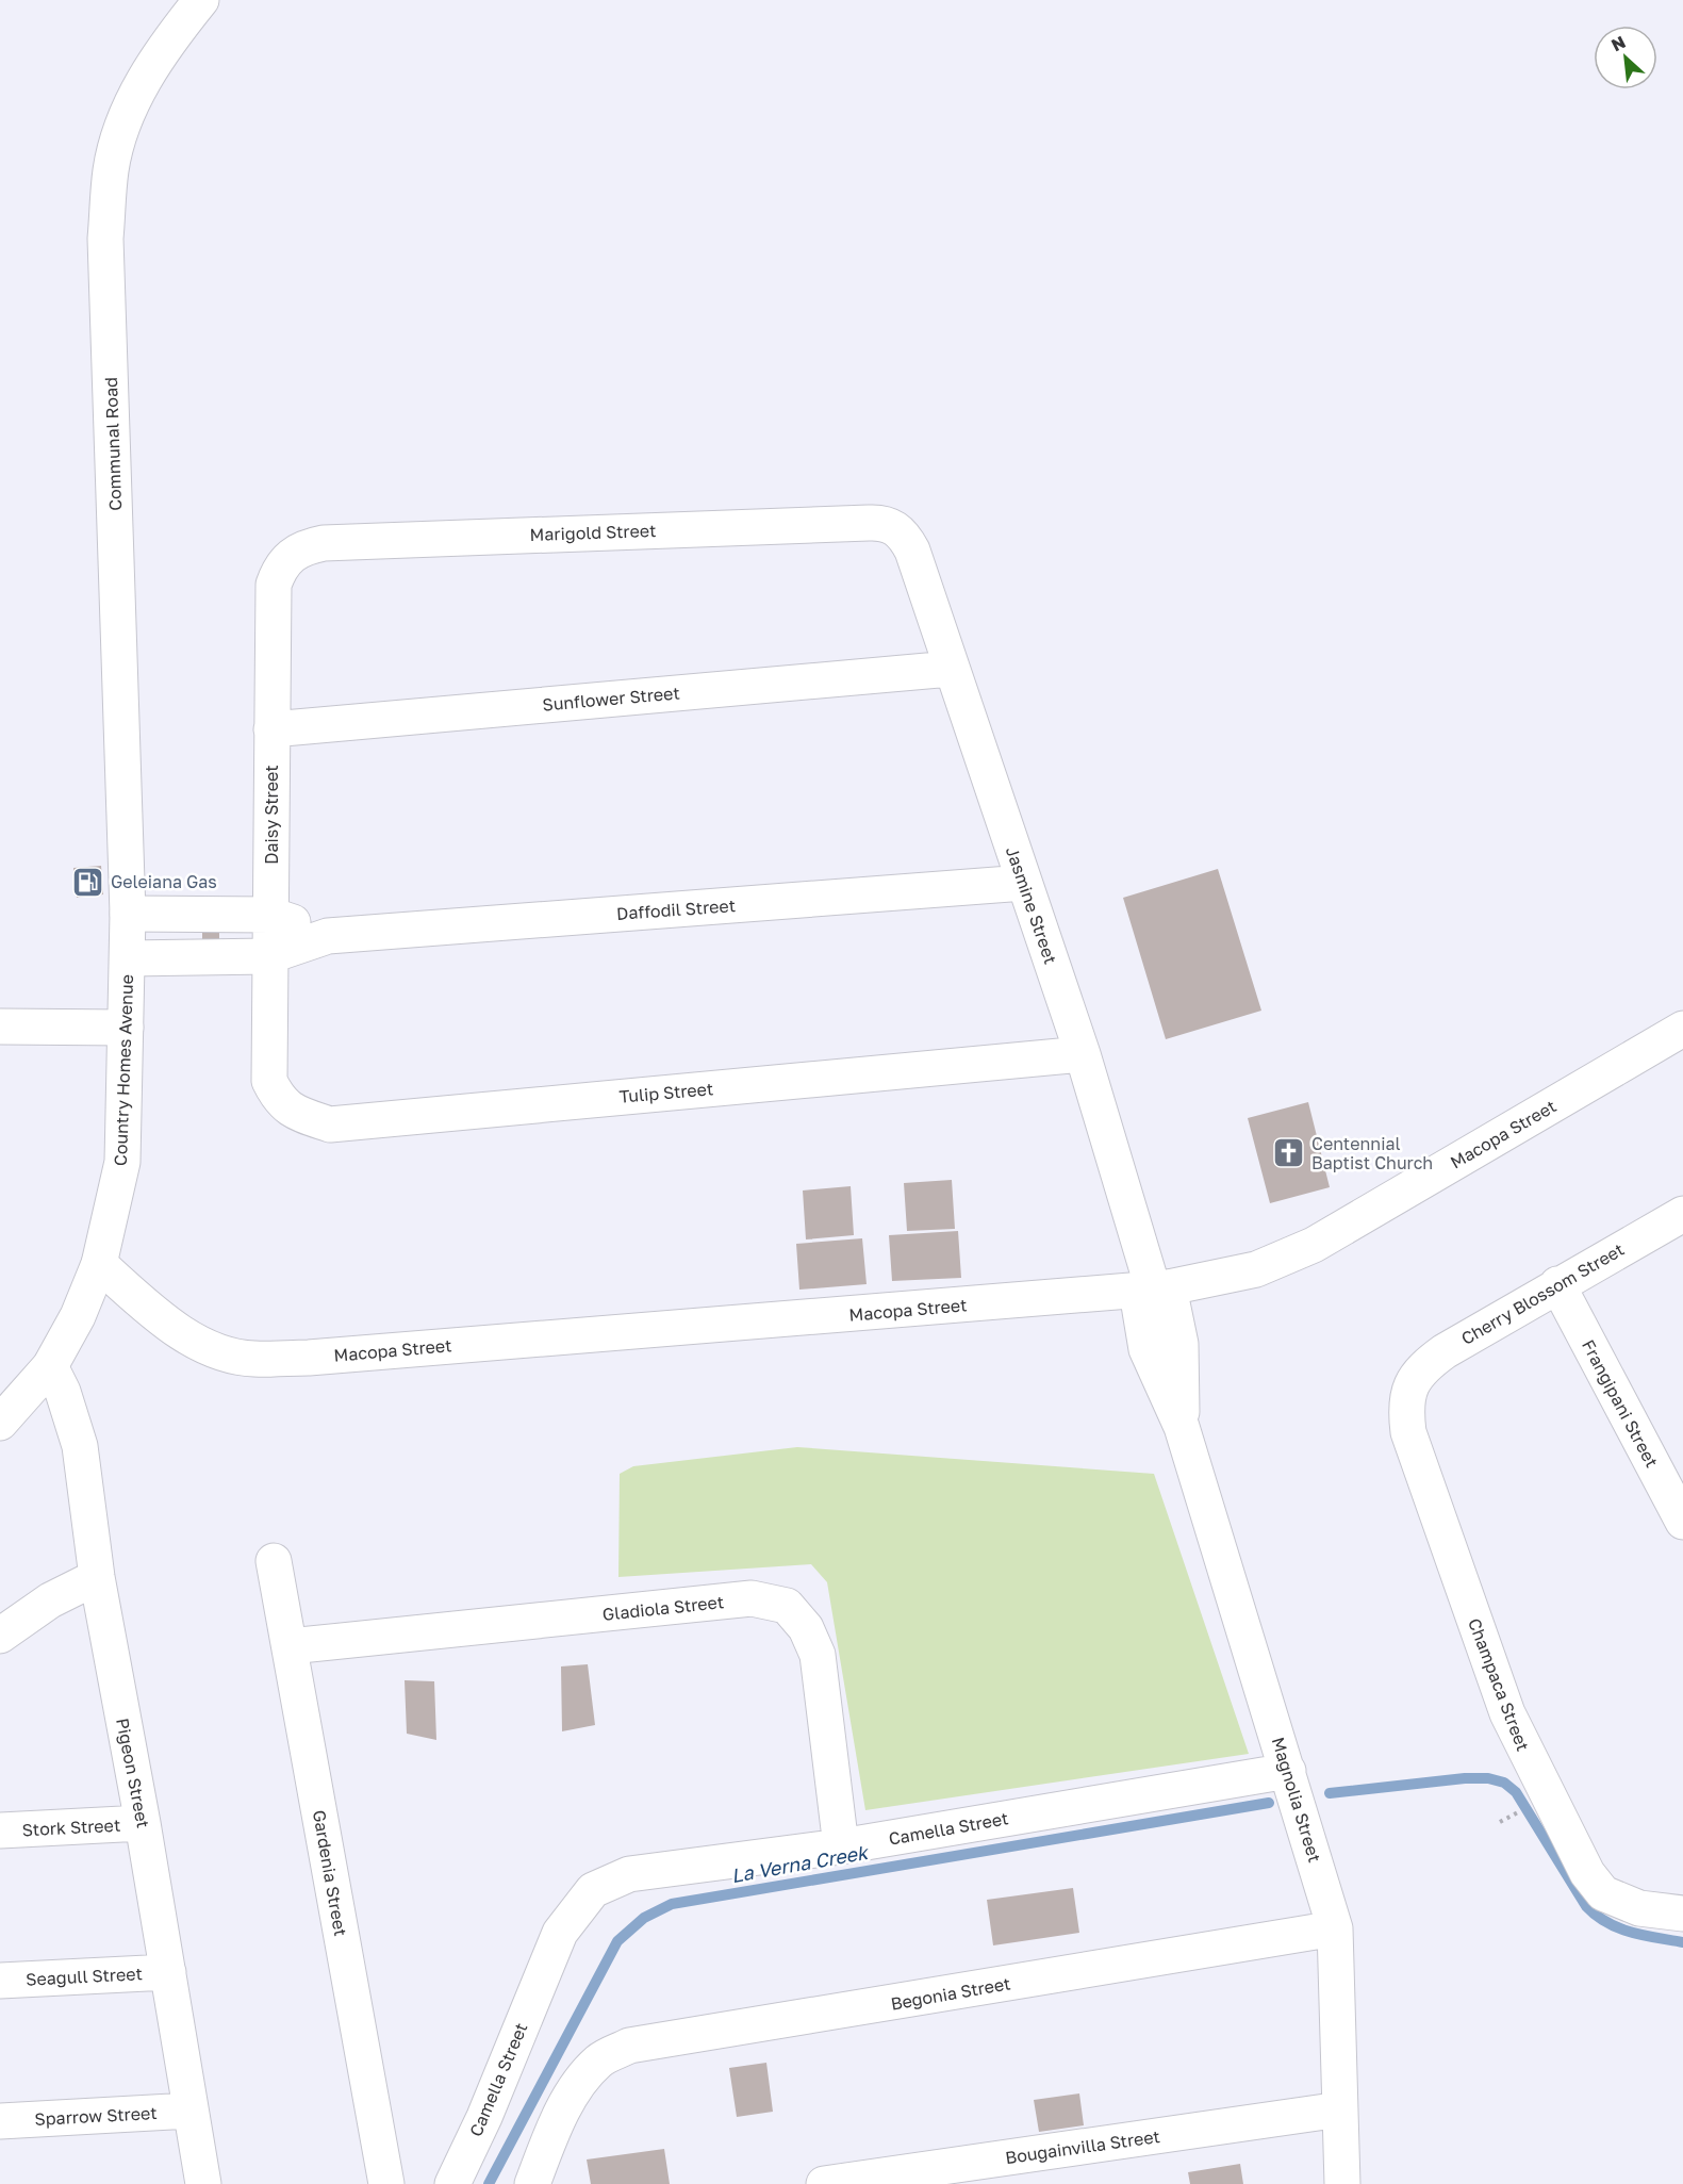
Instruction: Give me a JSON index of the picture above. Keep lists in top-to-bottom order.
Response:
{
  "streets": {
    "street": [
      "Communal Road",
      "Marigold Street",
      "Sunflower Street",
      "Daisy Street",
      "Jasmine Street",
      "Daffodil Street",
      "Country Homes Avenue",
      "Tulip Street",
      "Macopa Street",
      "Cherry Blossom Street",
      "Frangipani Street",
      "Gladiola Street",
      "Champaca Street",
      "Pigeon Street",
      "Magnolia Street",
      "Stork Street",
      "Camella Street",
      "Gardenia Street",
      "Seagull Street",
      "Begonia Street",
      "Sparrow Street",
      "Bougainvilla Street"
    ]
  },
  "crossings": [
    ["Communal Road", "Daffodil Street"],
    ["Communal Road", "Country Homes Avenue"],
    ["Marigold Street", "Daisy Street"],
    ["Marigold Street", "Jasmine Street"],
    ["Sunflower Street", "Daisy Street"],
    ["Sunflower Street", "Jasmine Street"],
    ["Daisy Street", "Daffodil Street"],
    ["Daisy Street", "Tulip Street"],
    ["Jasmine Street", "Daffodil Street"],
    ["Jasmine Street", "Tulip Street"],
    ["Jasmine Street", "Macopa Street"],
    ["Jasmine Street", "Magnolia Street"],
    ["Daffodil Street", "Country Homes Avenue"],
    ["Country Homes Avenue", "Macopa Street"],
    ["Country Homes Avenue", "Pigeon Street"],
    ["Macopa Street", "Magnolia Street"],
    ["Cherry Blossom Street", "Frangipani Street"],
    ["Cherry Blossom Street", "Champaca Street"],
    ["Gladiola Street", "Camella Street"],
    ["Gladiola Street", "Gardenia Street"],
    ["Pigeon Street", "Stork Street"],
    ["Pigeon Street", "Seagull Street"],
    ["Pigeon Street", "Sparrow Street"],
    ["Magnolia Street", "Camella Street"],
    ["Magnolia Street", "Begonia Street"],
    ["Magnolia Street", "Bougainvilla Street"]
  ],
  "water": ["La Verna Creek"],
  "places": {
    "fuel station": ["Geleiana Gas"],
    "church": ["Centennial Baptist Church"]
  },
  "north": "top left"
}
